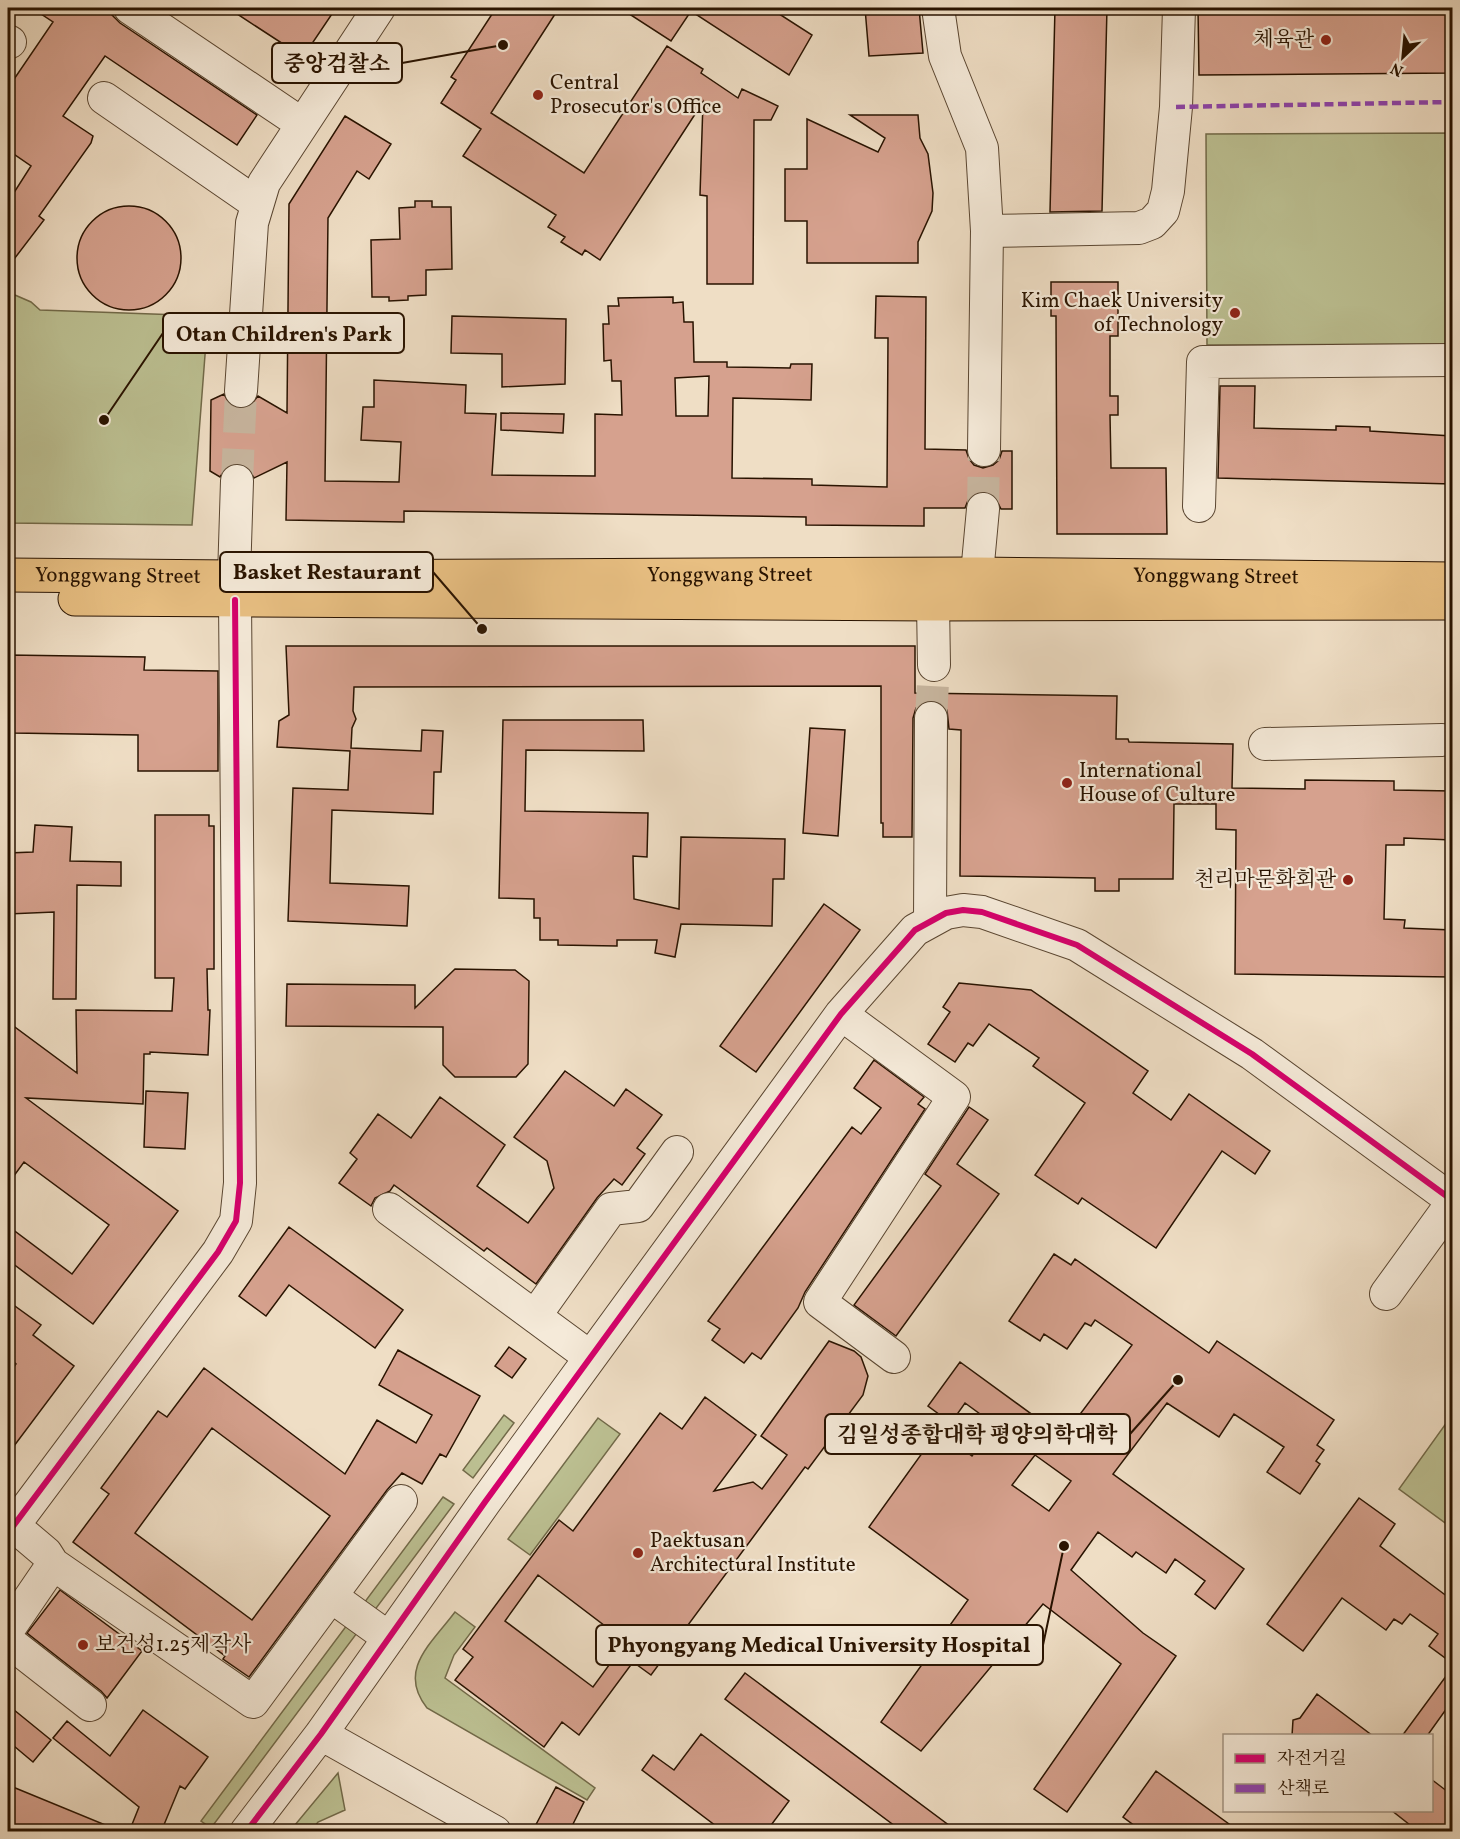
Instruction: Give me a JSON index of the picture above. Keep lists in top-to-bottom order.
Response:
{
  "streets": {
    "main road": ["Yonggwang Street"]
  },
  "places": [
    "체육관",
    "중앙검찰소",
    "Central Prosecutor's Office",
    "Kim Chaek University of Technology",
    "Otan Children's Park",
    "Basket Restaurant",
    "International House of Culture",
    "천리마문화회관",
    "김일성종합대학 평양의학대학",
    "Phyongyang Medical University Hospital",
    "Paektusan Architectural Institute",
    "보건성1.25제작사"
  ],
  "legend": ["자전거길", "산책로"],
  "north": "bottom left"
}
